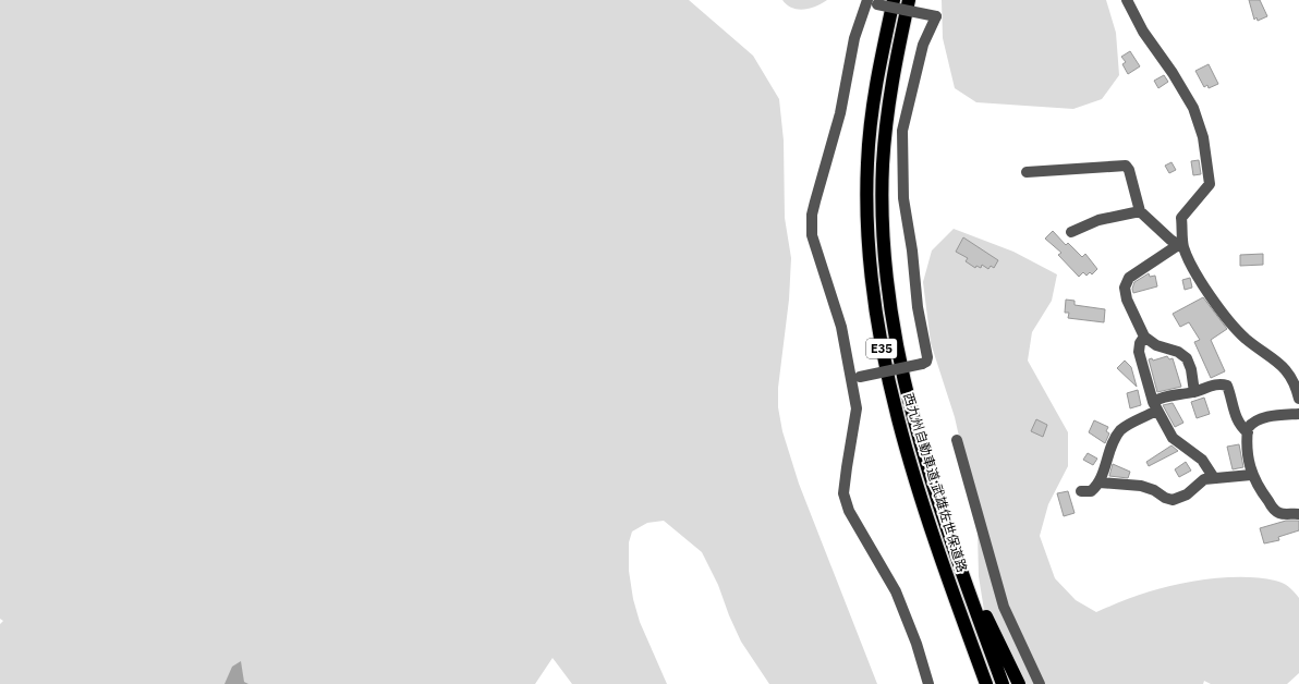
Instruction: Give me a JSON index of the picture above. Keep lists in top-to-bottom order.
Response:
{
  "streets": {
    "highway": ["E35", "西九州自動車道;武雄佐世保道路"]
  }
}
